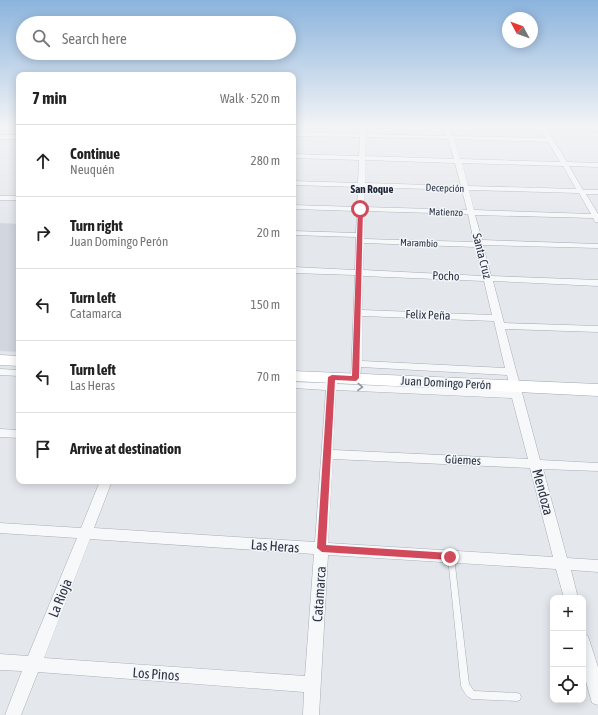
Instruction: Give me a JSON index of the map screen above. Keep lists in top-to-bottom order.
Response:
{
  "streets": {
    "main road": ["Juan Domingo Perón"],
    "street": [
      "Decepción",
      "Matienzo",
      "Marambio",
      "Santa Cruz",
      "Pocho",
      "Felix Peña",
      "Güemes",
      "Mendoza",
      "Las Heras",
      "Catamarca",
      "La Rioja",
      "Los Pinos"
    ]
  },
  "crossings": [
    ["Decepción", "Santa Cruz"],
    ["Matienzo", "Santa Cruz"],
    ["Marambio", "Santa Cruz"],
    ["Santa Cruz", "Pocho"],
    ["Santa Cruz", "Felix Peña"],
    ["Santa Cruz", "Juan Domingo Perón"],
    ["Santa Cruz", "Mendoza"],
    ["Juan Domingo Perón", "Mendoza"],
    ["Juan Domingo Perón", "Catamarca"],
    ["Güemes", "Mendoza"],
    ["Güemes", "Catamarca"],
    ["Mendoza", "Las Heras"],
    ["Las Heras", "Catamarca"],
    ["Las Heras", "La Rioja"],
    ["Catamarca", "Los Pinos"],
    ["La Rioja", "Los Pinos"]
  ],
  "districts": ["San Roque"],
  "north": "top left",
  "page": {
    "search": "Search here",
    "heading": ["7 min", "Walk · 520 m"],
    "list": [
      ["Continue", "Neuquén", "280 m"],
      ["Turn right", "Juan Domingo Perón", "20 m"],
      ["Turn left", "Catamarca", "150 m"],
      ["Turn left", "Las Heras", "70 m"],
      "Arrive at destination"
    ],
    "map_buttons": ["+", "−"]
  }
}
